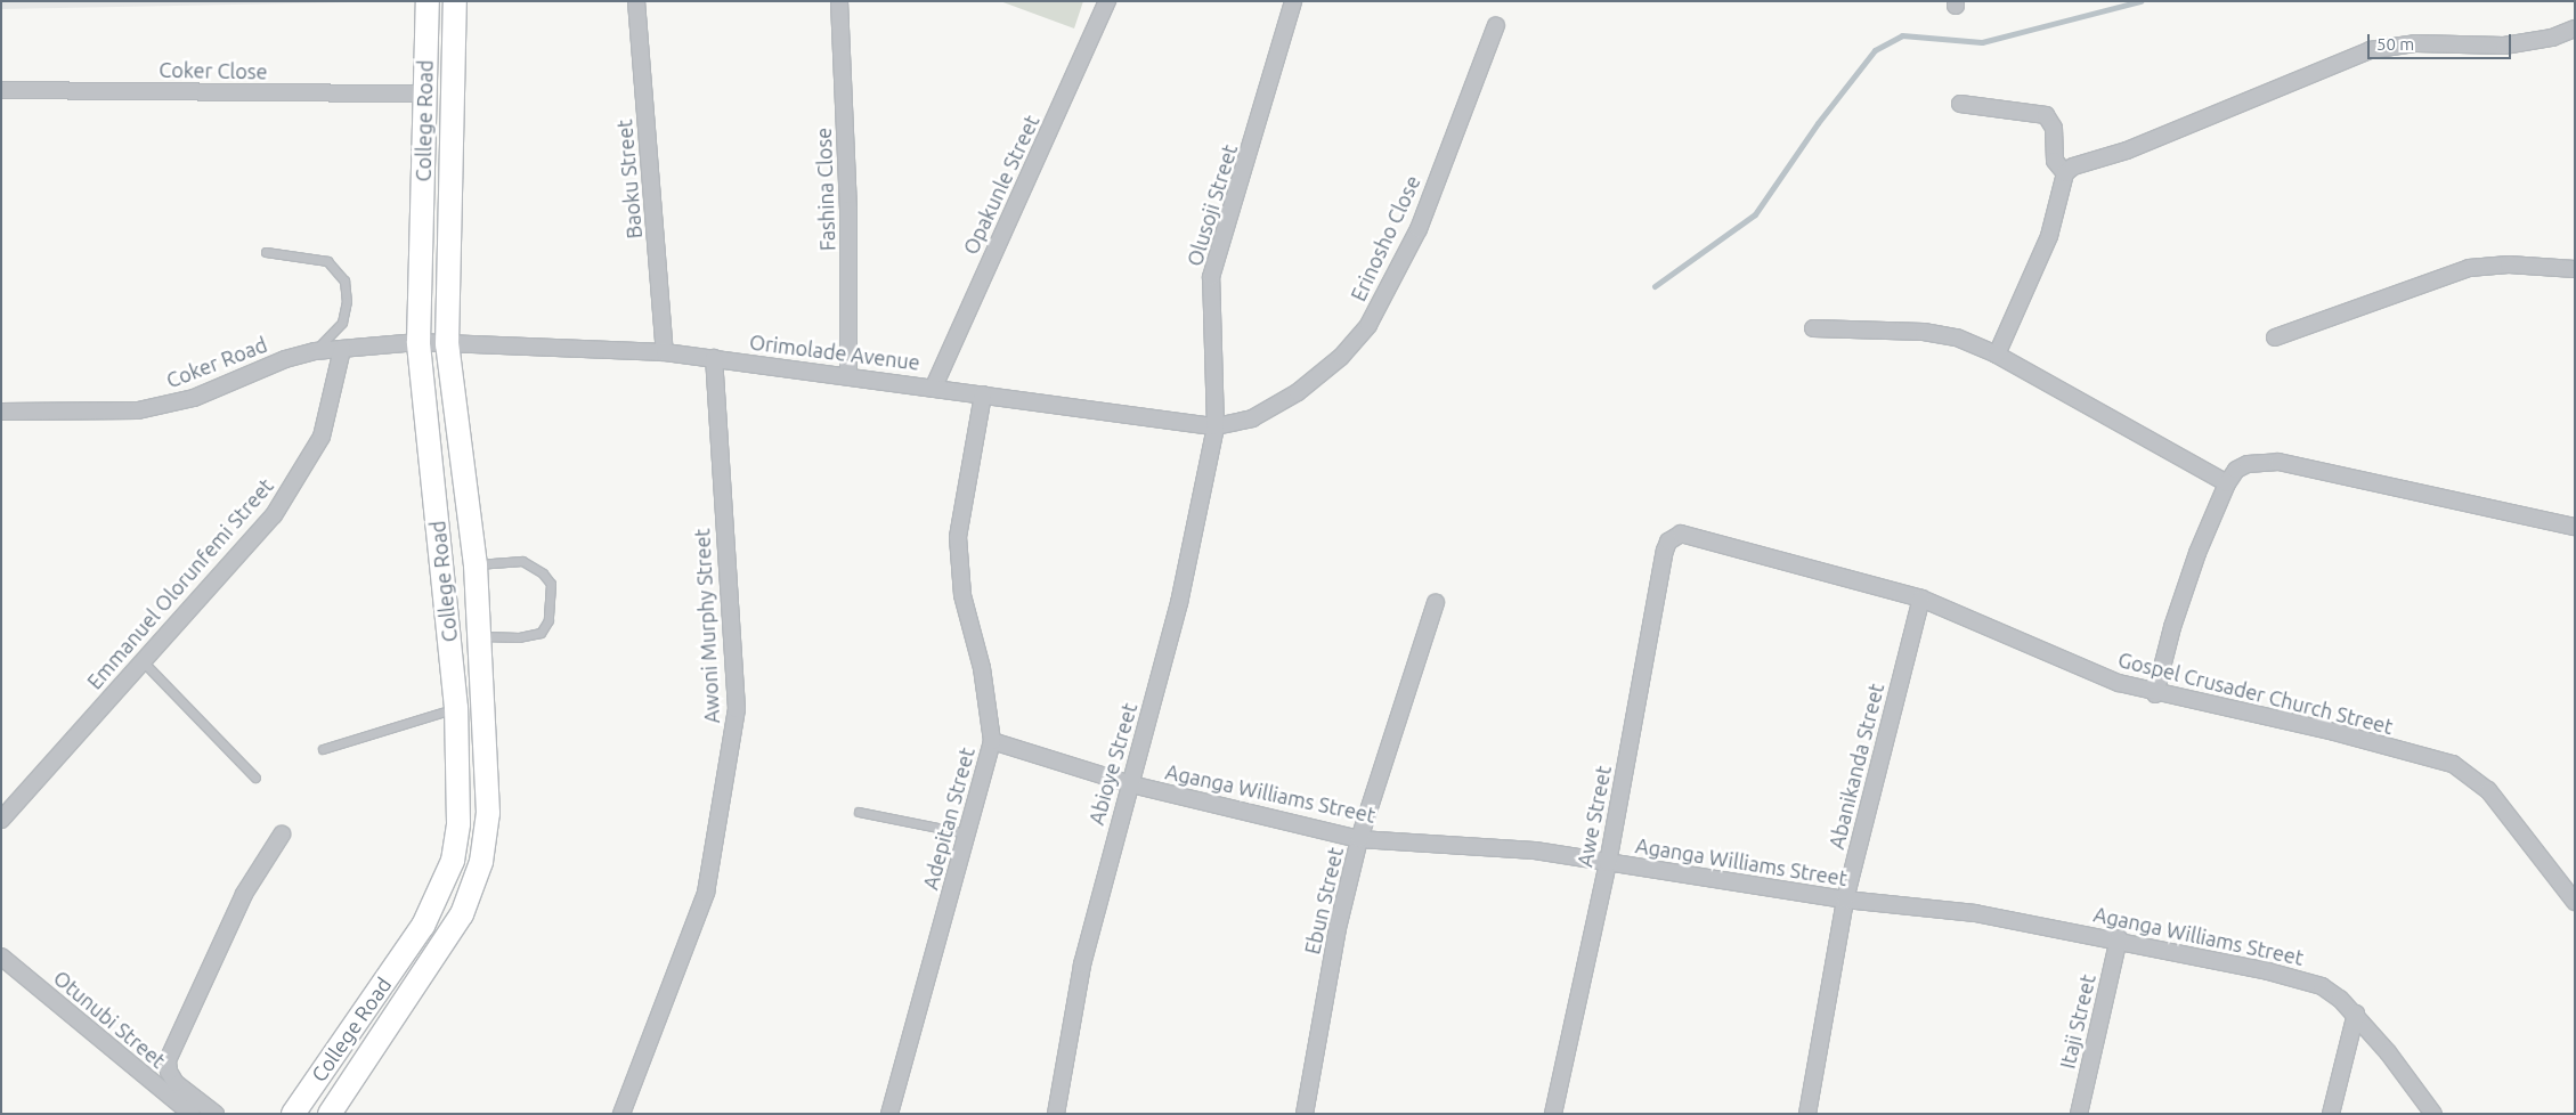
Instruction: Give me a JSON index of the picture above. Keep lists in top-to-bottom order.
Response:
{
  "streets": {
    "main road": ["College Road"],
    "street": [
      "Coker Close",
      "Baoku Street",
      "Opakunle Street",
      "Fashina Close",
      "Olusoji Street",
      "Erinosho Close",
      "Orimolade Avenue",
      "Coker Road",
      "Emmanuel Olorunfemi Street",
      "Awoni Murphy Street",
      "Gospel Crusader Church Street",
      "Abioye Street",
      "Abanikanda Street",
      "Aganga Williams Street",
      "Awe Street",
      "Adepitan Street",
      "Ebun Street",
      "Otunubi Street",
      "Itaji Street"
    ]
  },
  "crossings": [
    ["Coker Close", "College Road"],
    ["College Road", "Orimolade Avenue"],
    ["College Road", "Coker Road"],
    ["Baoku Street", "Orimolade Avenue"],
    ["Opakunle Street", "Orimolade Avenue"],
    ["Fashina Close", "Orimolade Avenue"],
    ["Olusoji Street", "Erinosho Close"],
    ["Olusoji Street", "Orimolade Avenue"],
    ["Olusoji Street", "Abioye Street"],
    ["Erinosho Close", "Orimolade Avenue"],
    ["Erinosho Close", "Abioye Street"],
    ["Orimolade Avenue", "Coker Road"],
    ["Orimolade Avenue", "Awoni Murphy Street"],
    ["Orimolade Avenue", "Abioye Street"],
    ["Orimolade Avenue", "Adepitan Street"],
    ["Coker Road", "Emmanuel Olorunfemi Street"],
    ["Gospel Crusader Church Street", "Abanikanda Street"],
    ["Gospel Crusader Church Street", "Awe Street"],
    ["Abioye Street", "Aganga Williams Street"],
    ["Abanikanda Street", "Aganga Williams Street"],
    ["Aganga Williams Street", "Awe Street"],
    ["Aganga Williams Street", "Adepitan Street"],
    ["Aganga Williams Street", "Ebun Street"],
    ["Aganga Williams Street", "Itaji Street"]
  ],
  "scale_bar": "50 m"
}
